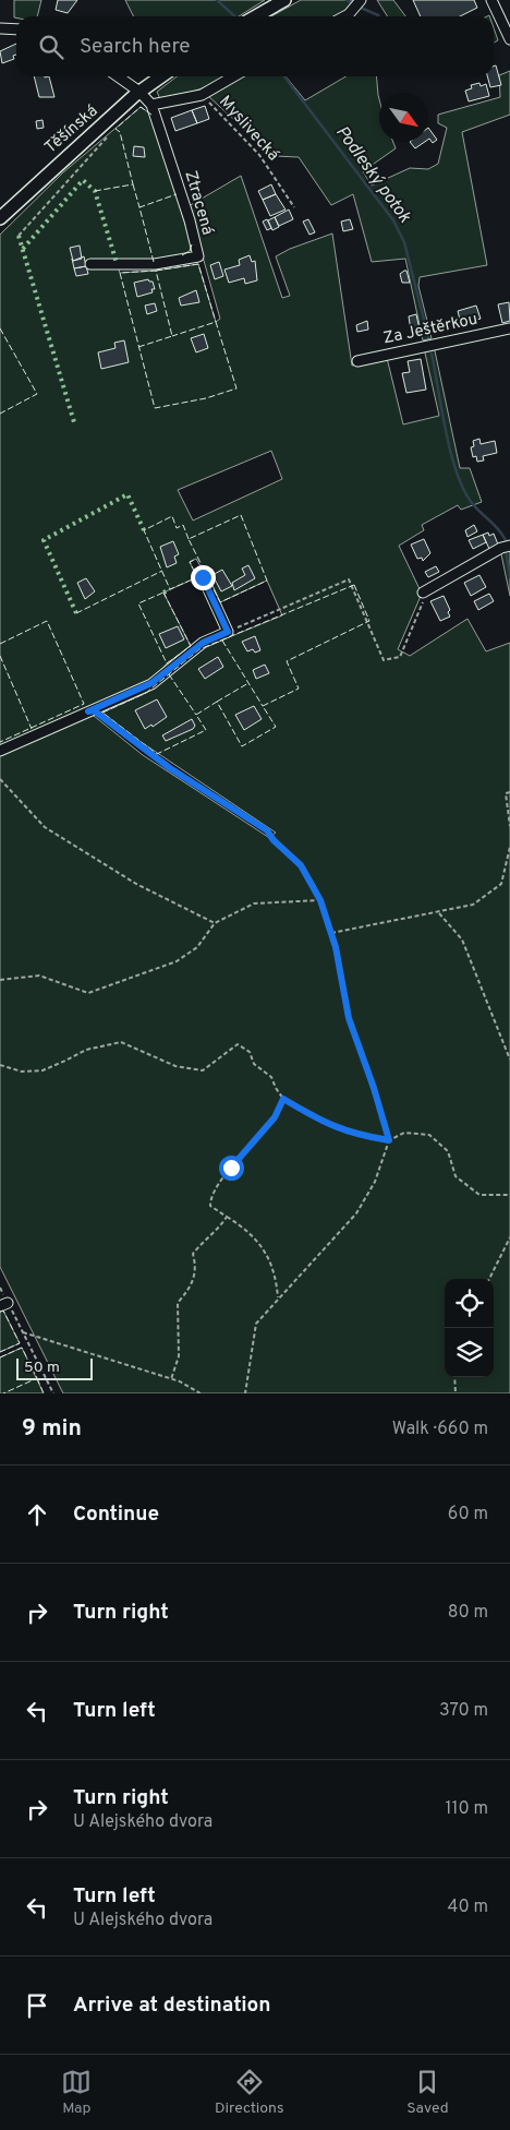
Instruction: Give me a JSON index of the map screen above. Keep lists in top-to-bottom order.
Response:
{
  "streets": {
    "main road": ["Těšínská"],
    "street": ["Ztracená", "Za Ještěrkou"],
    "path": ["Myslivecká"]
  },
  "crossings": [
    ["Těšínská", "Ztracená"]
  ],
  "water": ["Podleský potok"],
  "scale_bar": "50 m",
  "north": "bottom right",
  "page": {
    "search": "Search here",
    "scale": "50 m",
    "heading": ["9 min", "Walk · 660 m"],
    "list": [
      ["Continue", "60 m"],
      ["Turn right", "80 m"],
      ["Turn left", "370 m"],
      ["Turn right", "U Alejského dvora", "110 m"],
      ["Turn left", "U Alejského dvora", "40 m"],
      "Arrive at destination"
    ],
    "nav": ["Map", "Directions", "Saved"]
  }
}
